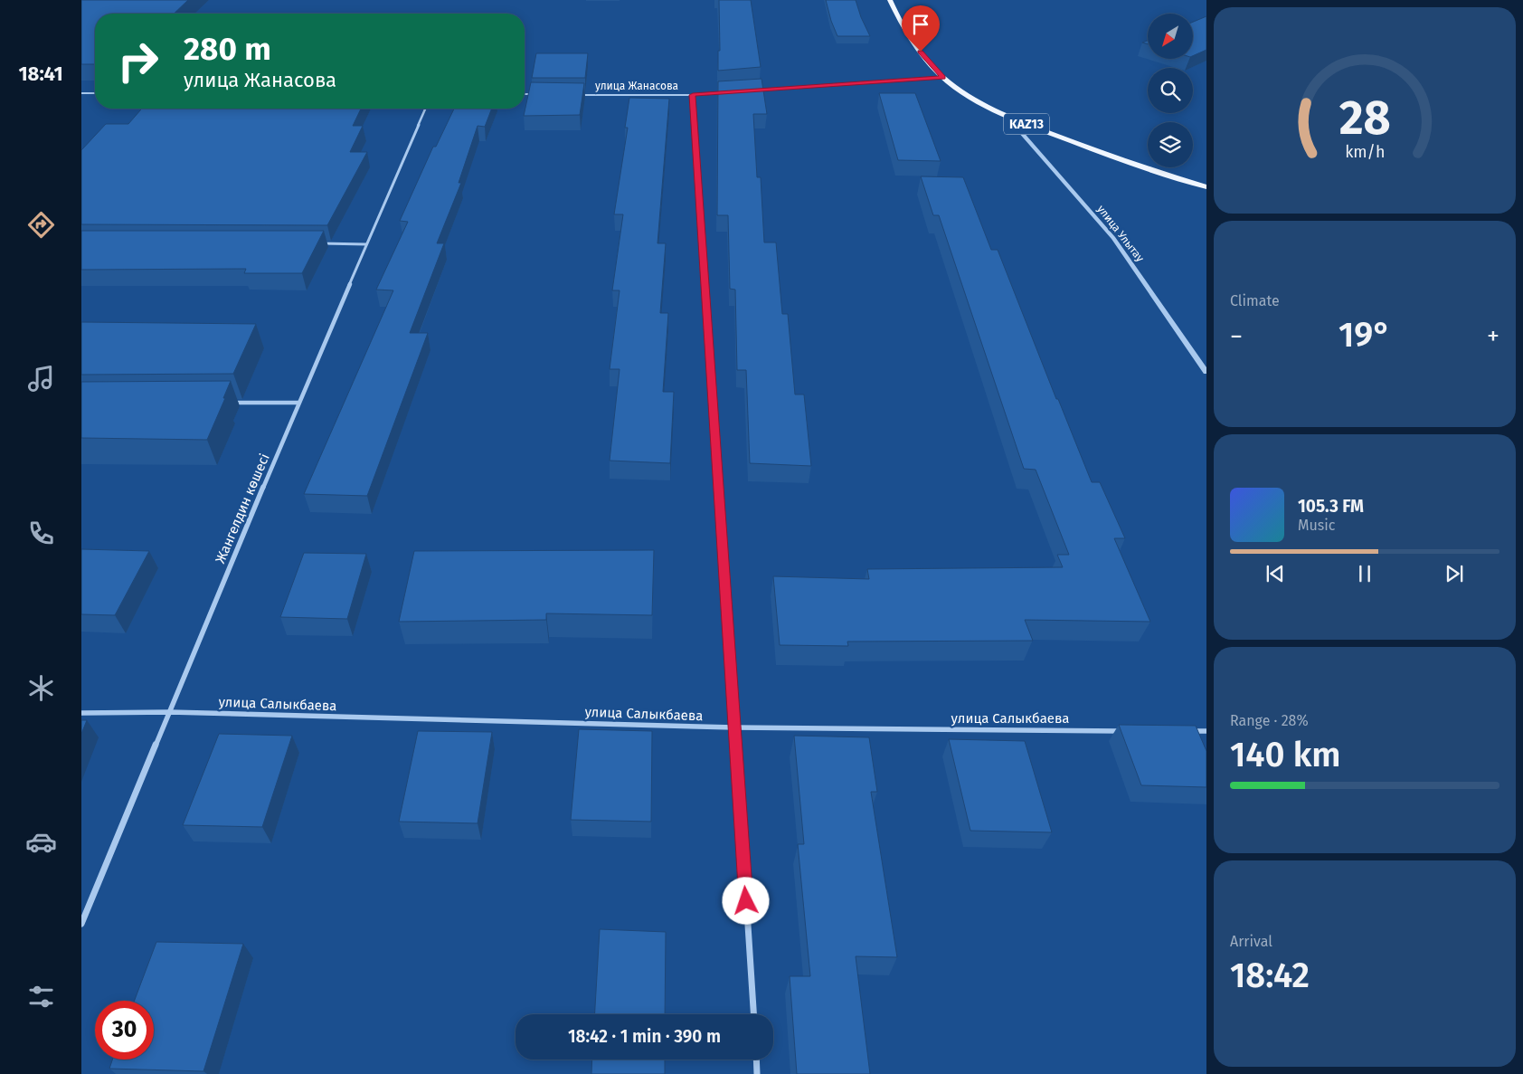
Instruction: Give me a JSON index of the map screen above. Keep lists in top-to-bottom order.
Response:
{
  "streets": {
    "main road": ["KAZ13"],
    "street": [
      "улица Жанасова",
      "улица Улытау",
      "Жангелдин көшесі",
      "улица Салыкбаева"
    ]
  },
  "crossings": [
    ["KAZ13", "улица Улытау"],
    ["Жангелдин көшесі", "улица Салыкбаева"]
  ],
  "north": "bottom left",
  "page": {
    "tabs": "18:41",
    "turn": ["280 m", "улица Жанасова"],
    "tile": [
      "Climate",
      ["Range · 28%", "140 km"],
      ["Arrival", "18:42"]
    ],
    "heat": ["−", "19°", "+"],
    "song": ["105.3 FM", "Music"],
    "limit": "30",
    "trip": "18:42 · 1 min · 390 m",
    "gauge": ["28", "km/h"]
  }
}
